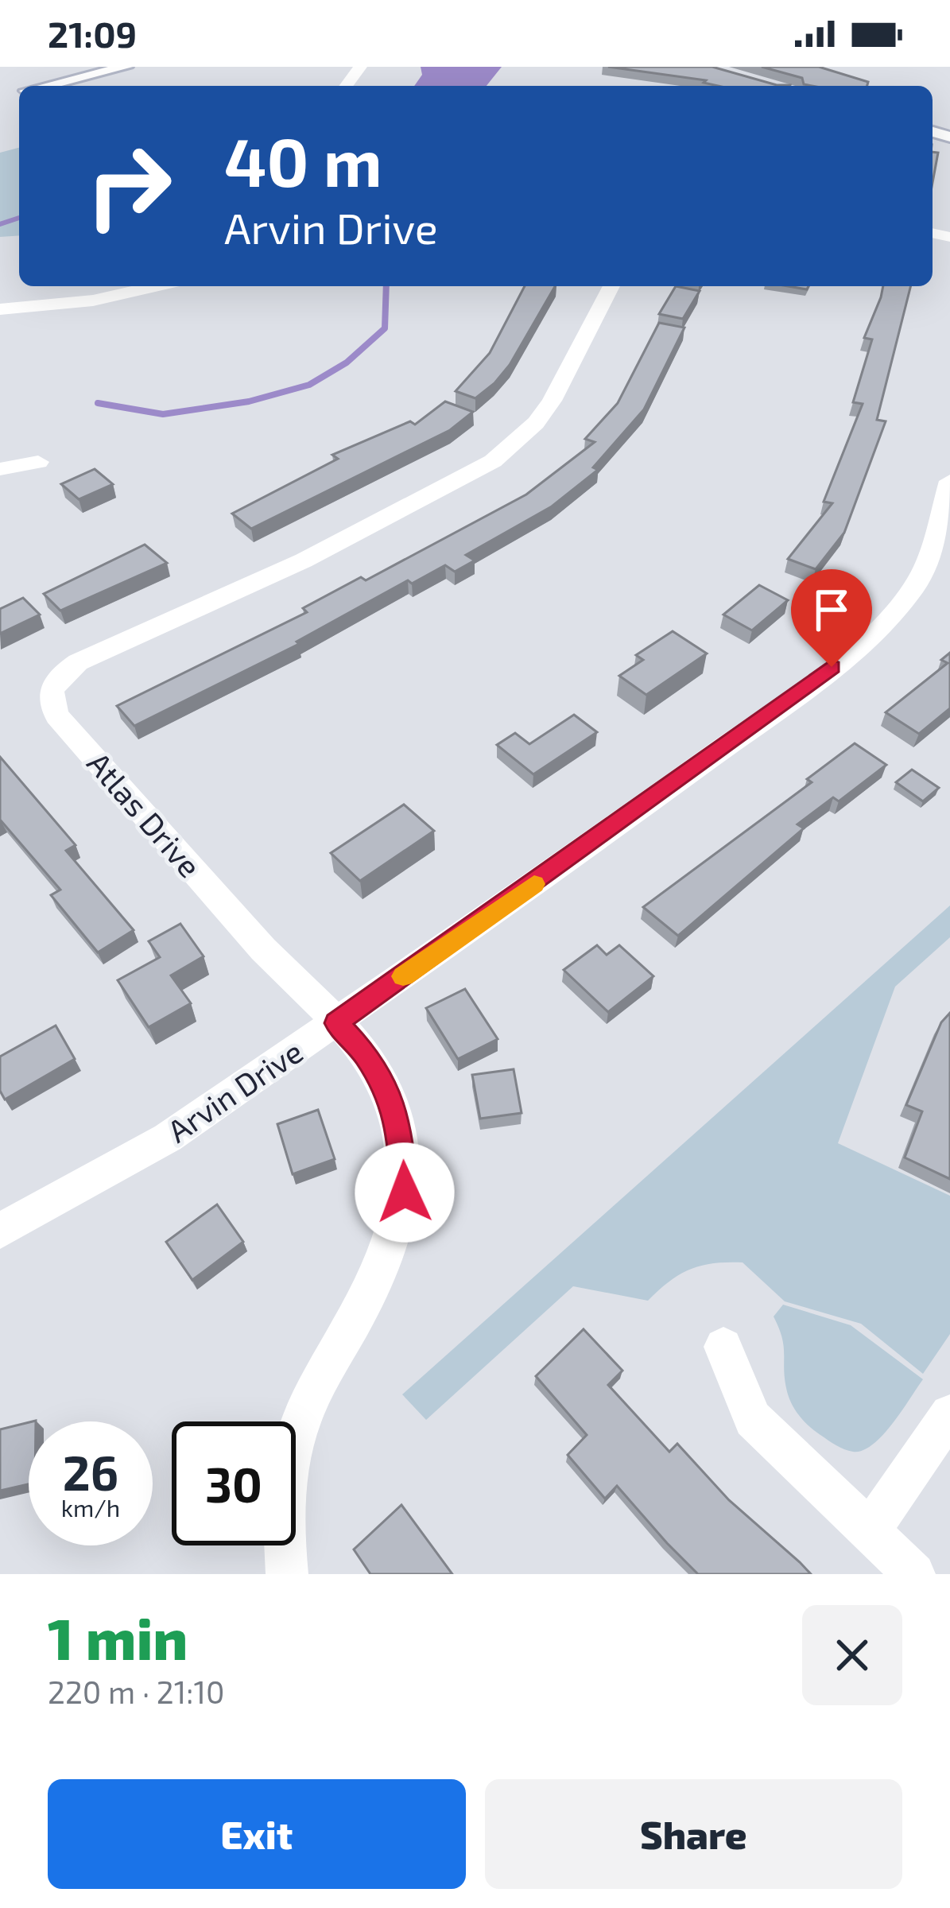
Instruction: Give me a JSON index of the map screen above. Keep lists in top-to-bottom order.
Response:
{
  "streets": {
    "street": ["Atlas Drive", "Arvin Drive"]
  },
  "crossings": [
    ["Atlas Drive", "Arvin Drive"]
  ],
  "page": {
    "status": "21:09",
    "turn": ["40 m", "Arvin Drive"],
    "speed": "26 km/h",
    "limit": "30",
    "heading": ["1 min", "220 m · 21:10"],
    "buttons": ["Exit", "Share"]
  }
}
